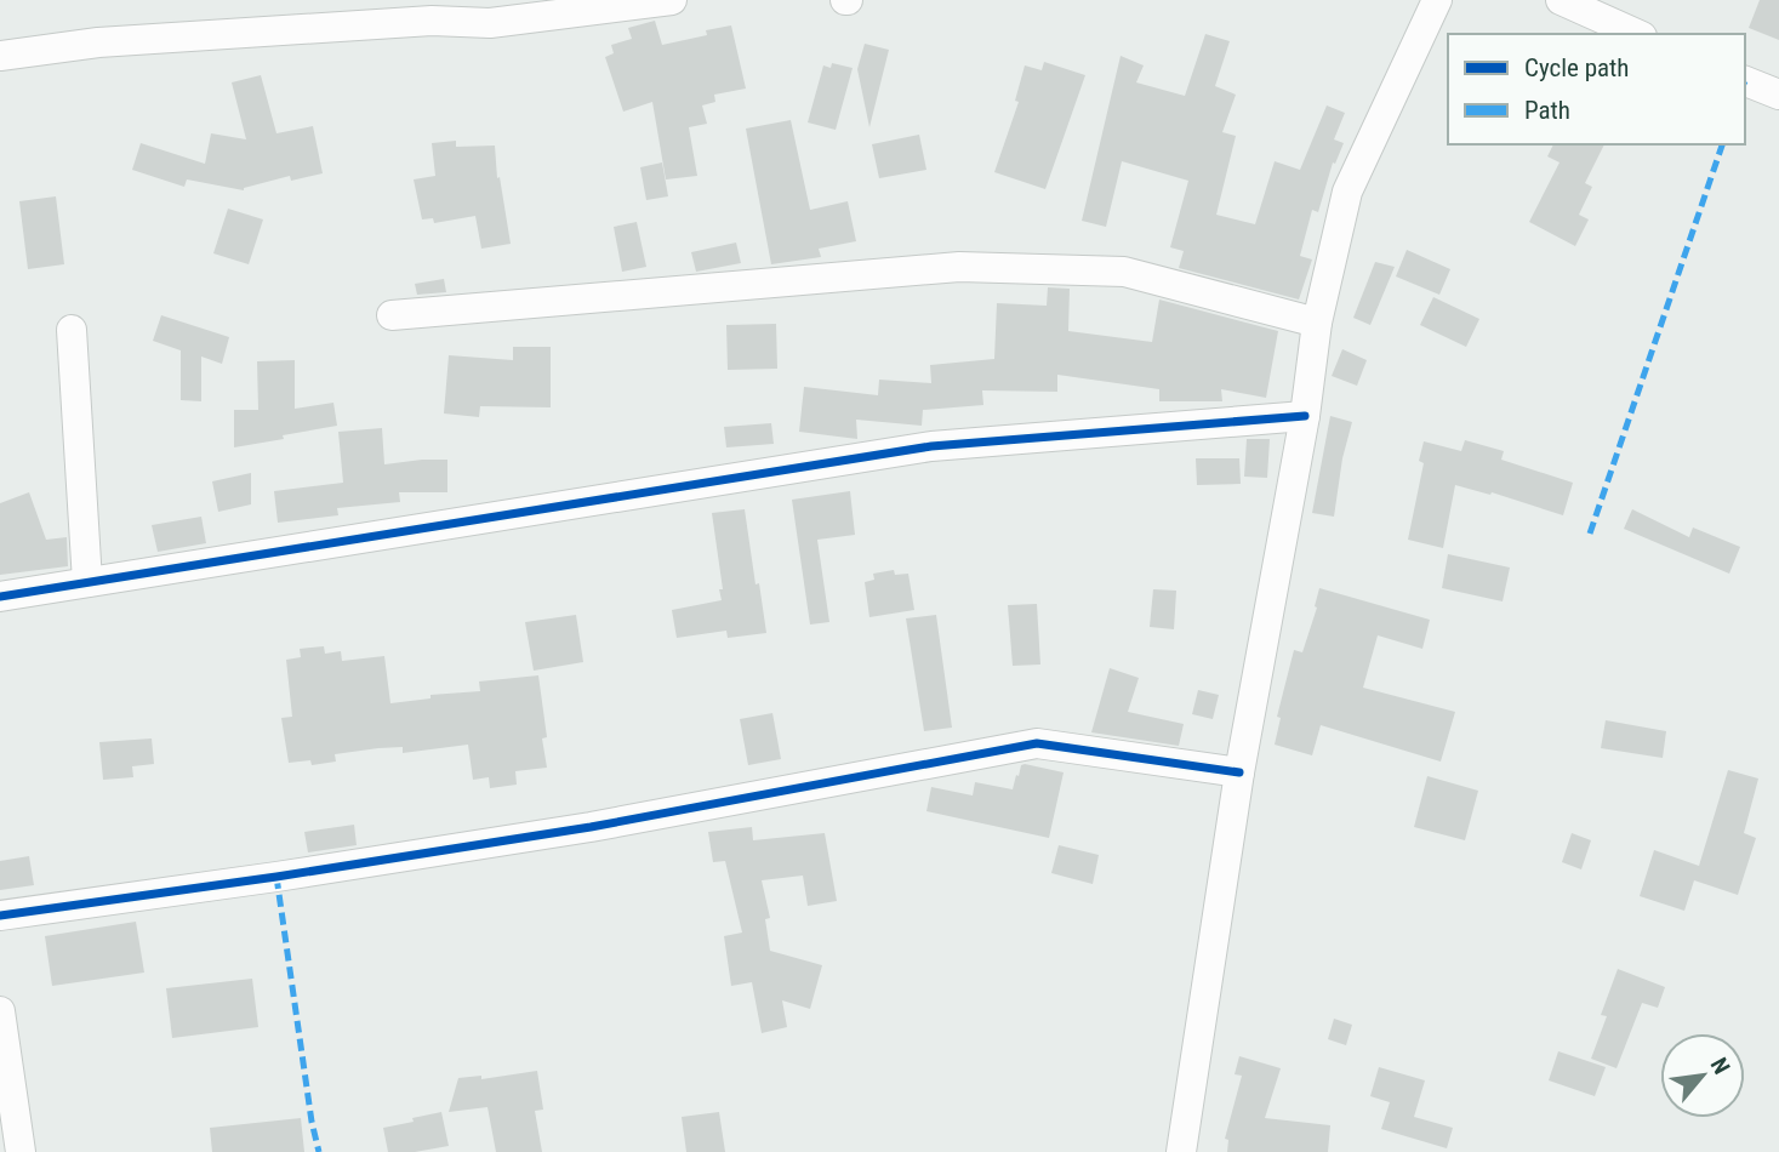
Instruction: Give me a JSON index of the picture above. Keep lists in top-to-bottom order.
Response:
{
  "legend": ["Cycle path", "Path"],
  "north": "top right"
}
